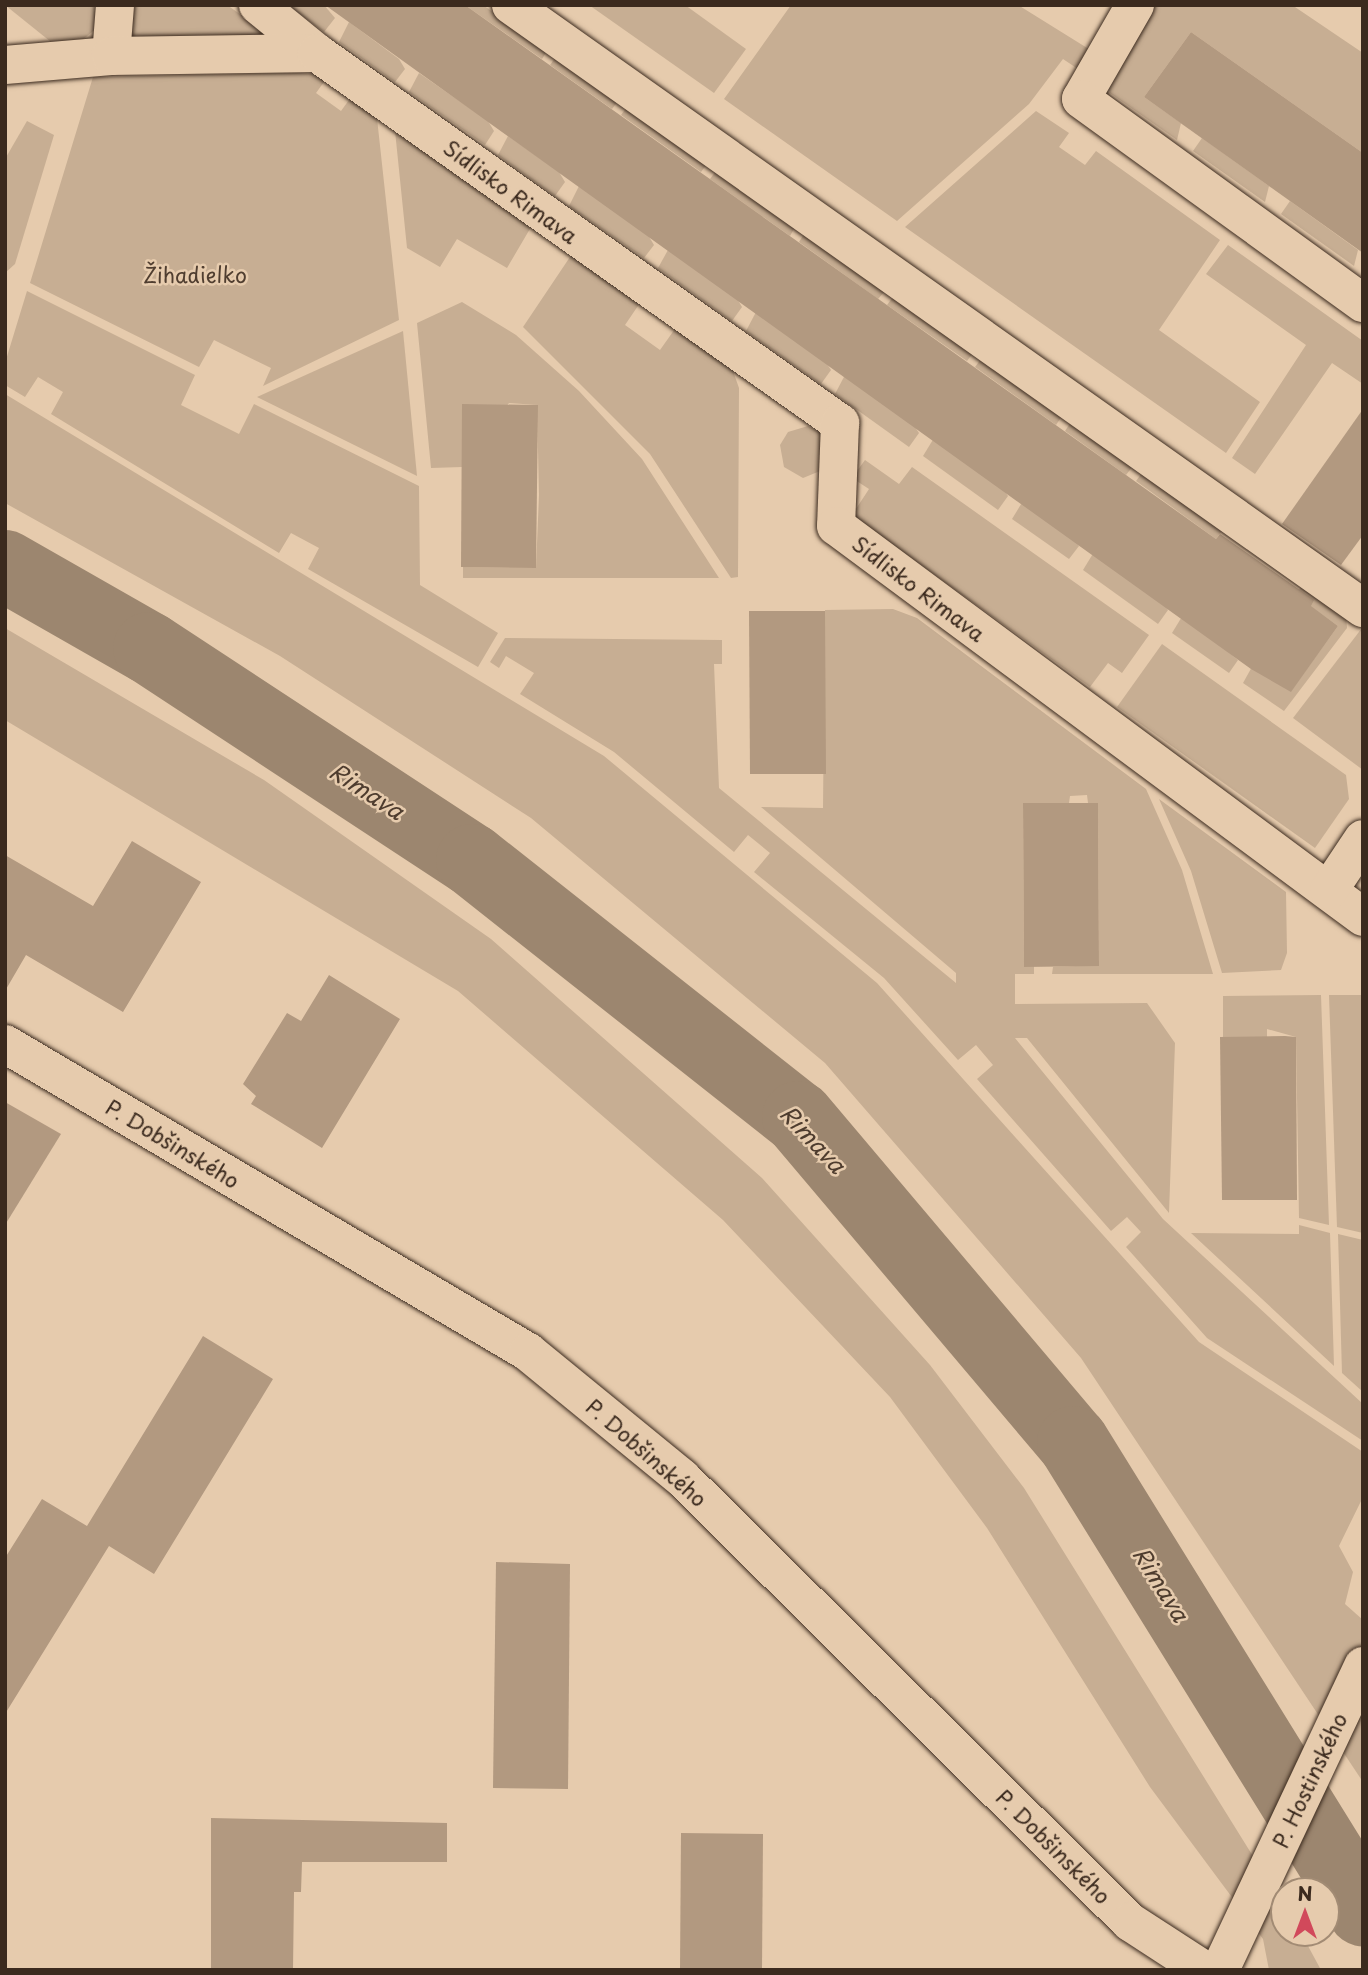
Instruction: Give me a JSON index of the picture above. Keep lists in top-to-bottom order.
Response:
{
  "streets": {
    "street": ["Sídlisko Rimava", "P. Dobšinského", "P. Hostinského"]
  },
  "water": ["Rimava"],
  "parks": ["Žihadielko"],
  "north": "top"
}
